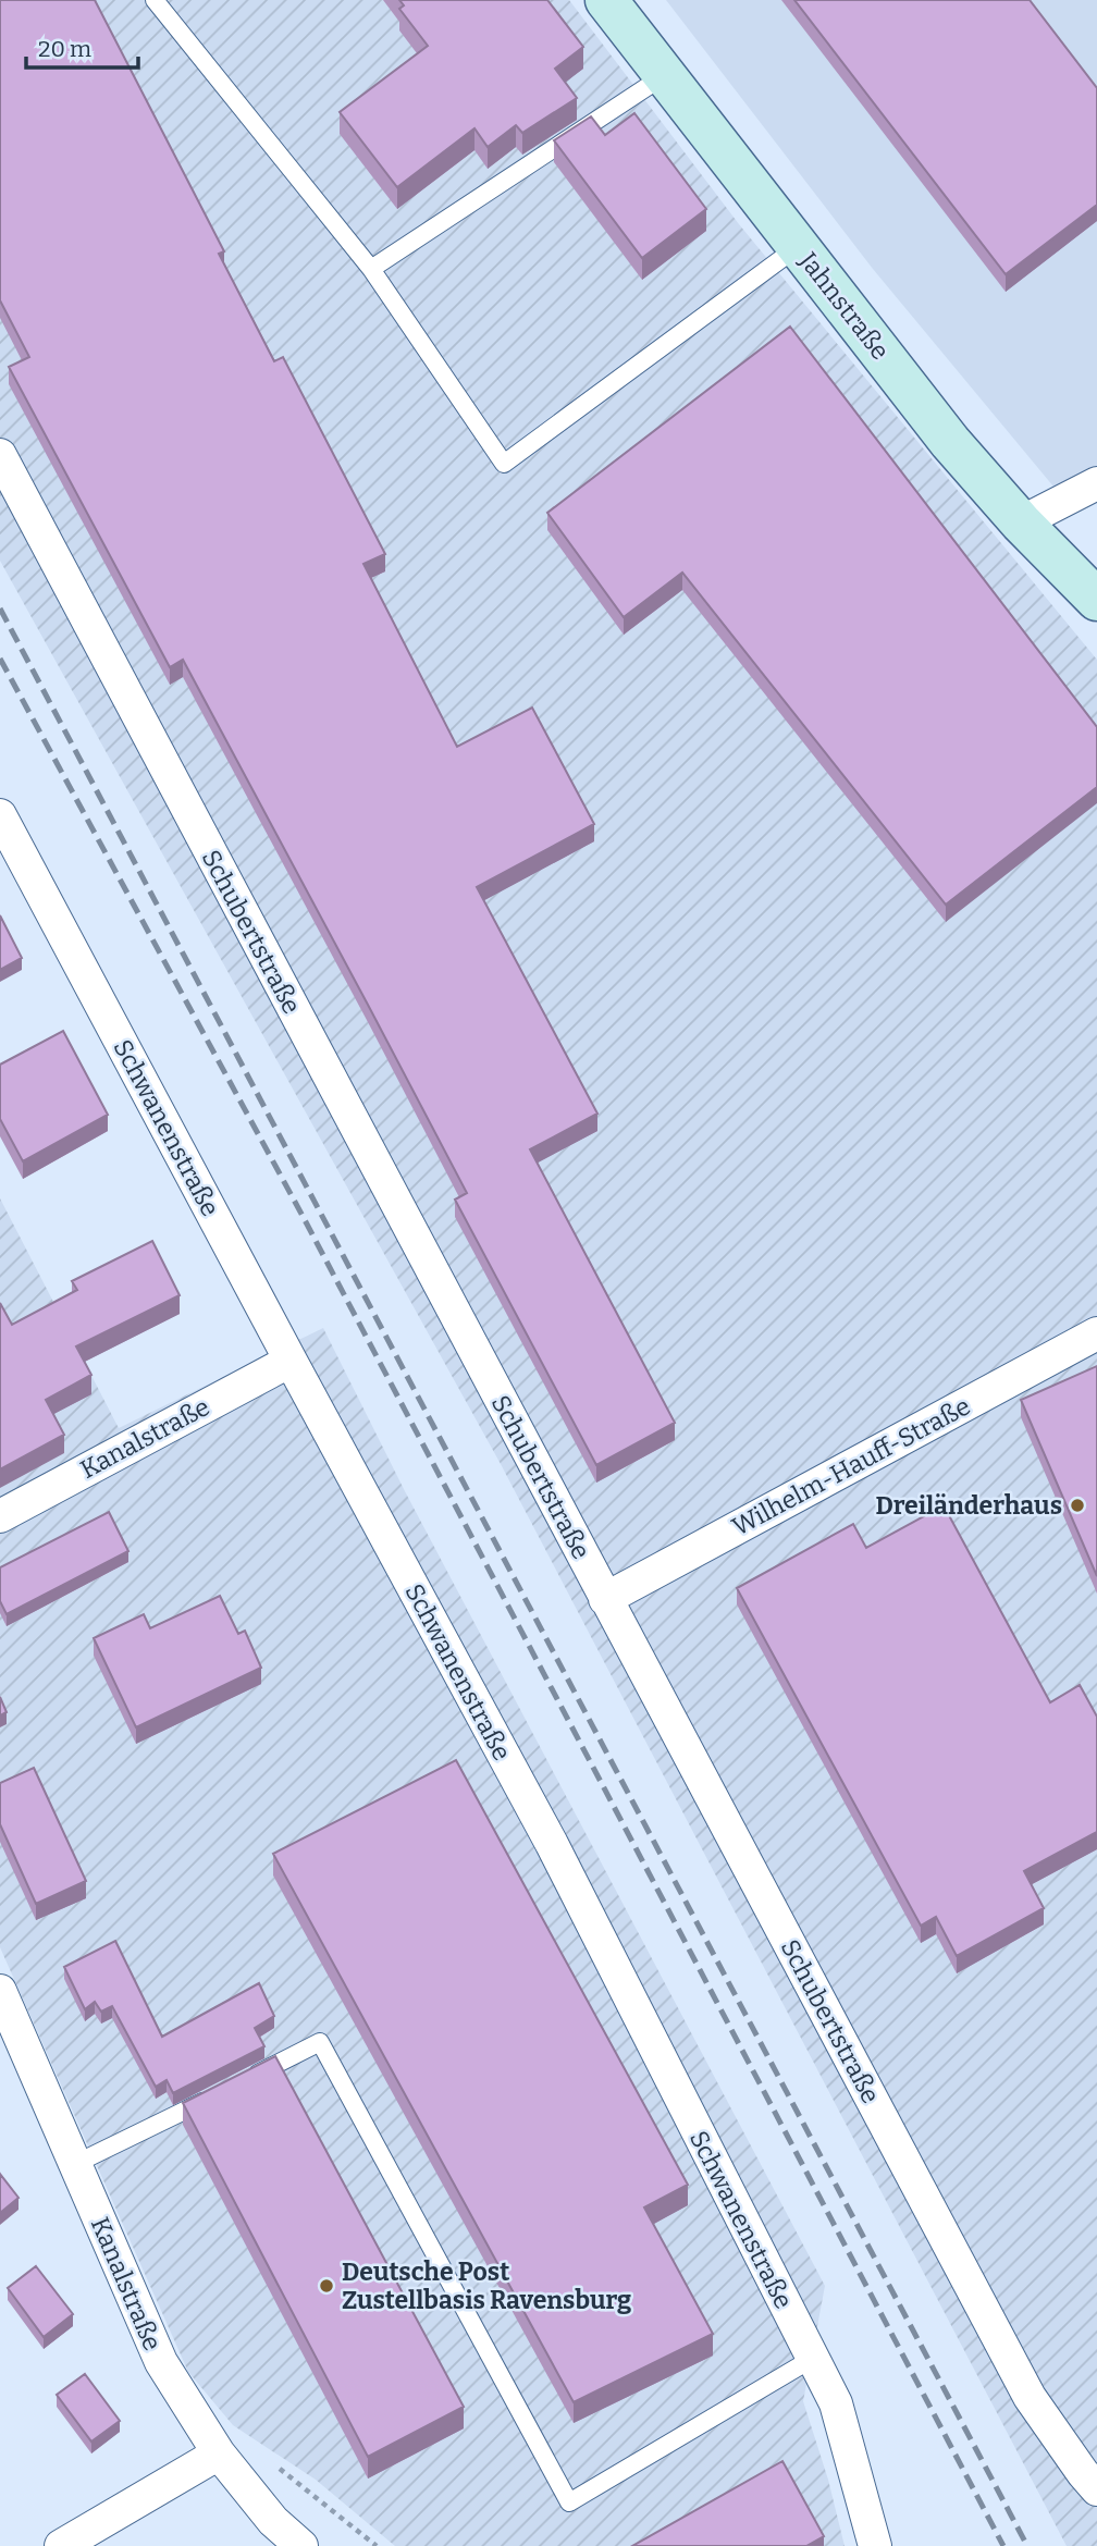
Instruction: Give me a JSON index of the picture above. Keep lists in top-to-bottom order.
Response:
{
  "streets": {
    "main road": ["Jahnstraße"],
    "street": [
      "Schubertstraße",
      "Schwanenstraße",
      "Kanalstraße",
      "Wilhelm-Hauff-Straße"
    ]
  },
  "crossings": [
    ["Schubertstraße", "Wilhelm-Hauff-Straße"],
    ["Schwanenstraße", "Kanalstraße"]
  ],
  "places": ["Dreiländerhaus", "Deutsche Post Zustellbasis Ravensburg"],
  "scale_bar": "20 m"
}
